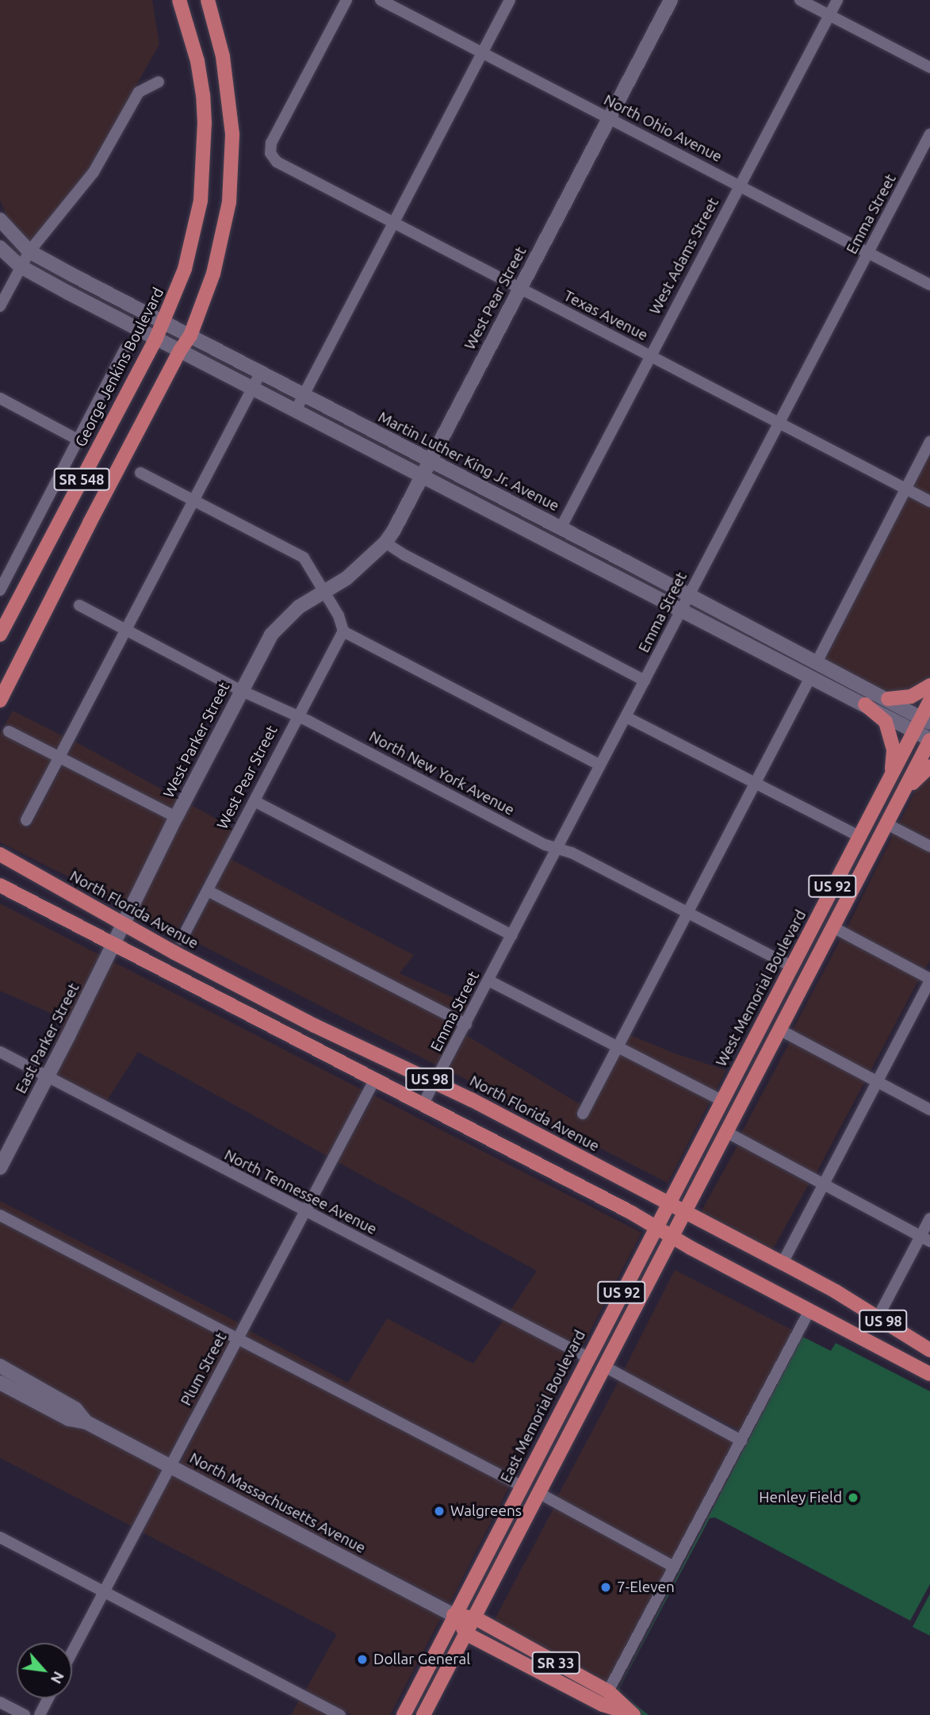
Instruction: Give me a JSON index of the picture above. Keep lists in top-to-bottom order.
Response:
{
  "streets": {
    "main road": [
      "West Pear Street",
      "George Jenkins Boulevard",
      "Martin Luther King Jr. Avenue",
      "SR 548",
      "West Parker Street",
      "US 92",
      "North Florida Avenue",
      "West Memorial Boulevard",
      "East Parker Street",
      "US 98",
      "East Memorial Boulevard",
      "North Massachusetts Avenue",
      "SR 33"
    ],
    "street": [
      "North Ohio Avenue",
      "Emma Street",
      "West Adams Street",
      "Texas Avenue",
      "North New York Avenue",
      "North Tennessee Avenue",
      "Plum Street"
    ]
  },
  "crossings": [
    ["North Ohio Avenue", "Emma Street"],
    ["North Ohio Avenue", "West Adams Street"],
    ["North Ohio Avenue", "West Pear Street"],
    ["Emma Street", "Texas Avenue"],
    ["Emma Street", "Martin Luther King Jr. Avenue"],
    ["Emma Street", "North New York Avenue"],
    ["Emma Street", "North Florida Avenue"],
    ["Emma Street", "US 98"],
    ["West Adams Street", "Texas Avenue"],
    ["West Adams Street", "Martin Luther King Jr. Avenue"],
    ["West Pear Street", "Texas Avenue"],
    ["West Pear Street", "Martin Luther King Jr. Avenue"],
    ["West Pear Street", "West Parker Street"],
    ["West Pear Street", "North New York Avenue"],
    ["George Jenkins Boulevard", "Martin Luther King Jr. Avenue"],
    ["Martin Luther King Jr. Avenue", "SR 548"],
    ["Martin Luther King Jr. Avenue", "US 92"],
    ["Martin Luther King Jr. Avenue", "West Memorial Boulevard"],
    ["West Parker Street", "North New York Avenue"],
    ["West Parker Street", "North Florida Avenue"],
    ["West Parker Street", "East Parker Street"],
    ["North New York Avenue", "West Memorial Boulevard"],
    ["US 92", "North Florida Avenue"],
    ["US 92", "US 98"],
    ["US 92", "SR 33"],
    ["North Florida Avenue", "West Memorial Boulevard"],
    ["North Florida Avenue", "East Parker Street"],
    ["North Florida Avenue", "East Memorial Boulevard"],
    ["West Memorial Boulevard", "East Memorial Boulevard"],
    ["East Parker Street", "US 98"],
    ["East Parker Street", "North Tennessee Avenue"],
    ["US 98", "Plum Street"],
    ["US 98", "East Memorial Boulevard"],
    ["North Tennessee Avenue", "Plum Street"],
    ["North Tennessee Avenue", "East Memorial Boulevard"],
    ["Plum Street", "North Massachusetts Avenue"],
    ["East Memorial Boulevard", "North Massachusetts Avenue"],
    ["East Memorial Boulevard", "SR 33"],
    ["North Massachusetts Avenue", "SR 33"]
  ],
  "places": [
    "Henley Field",
    "Walgreens",
    "7-Eleven",
    "Dollar General"
  ],
  "north": "bottom right"
}
